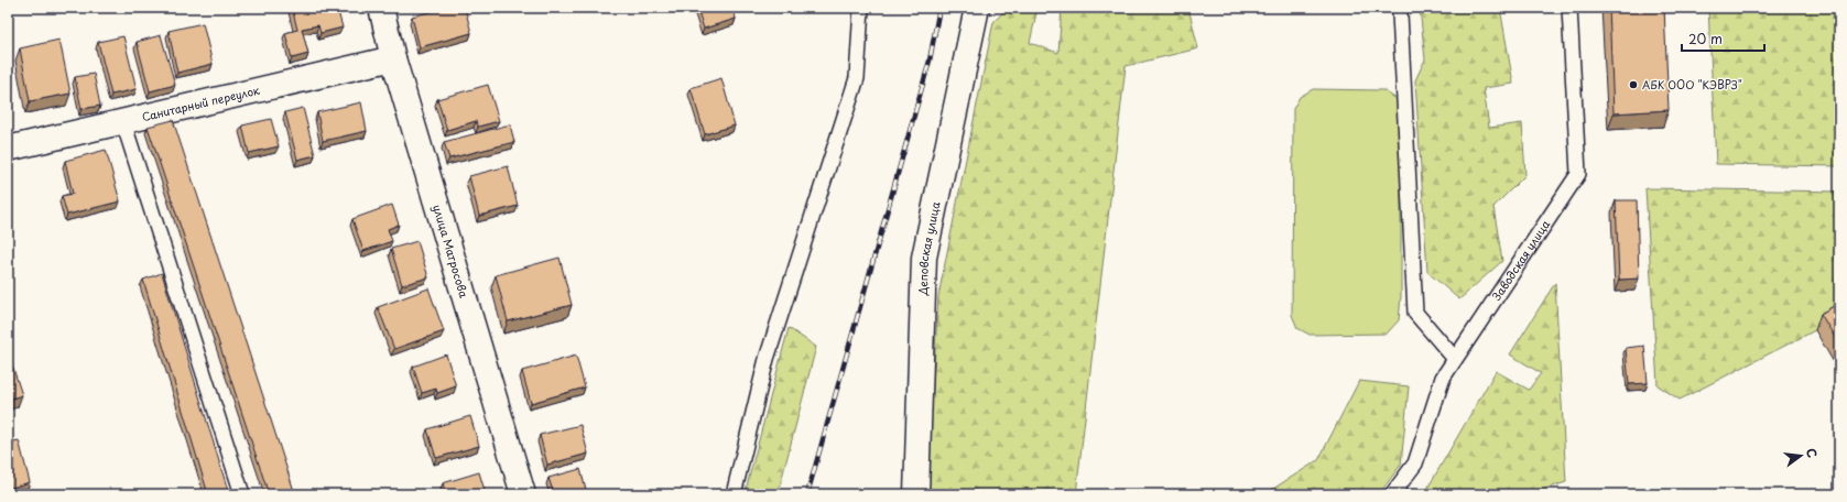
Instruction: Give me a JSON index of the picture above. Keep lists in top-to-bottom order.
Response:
{
  "streets": {
    "street": ["Санитарный переулок", "Деповская улица", "улица Матросова"],
    "lane": ["Заводская улица"]
  },
  "crossings": [
    ["Санитарный переулок", "улица Матросова"]
  ],
  "places": ["АБК ООО \"КЭВРЗ\""],
  "scale_bar": "20 m",
  "north": "right"
}
